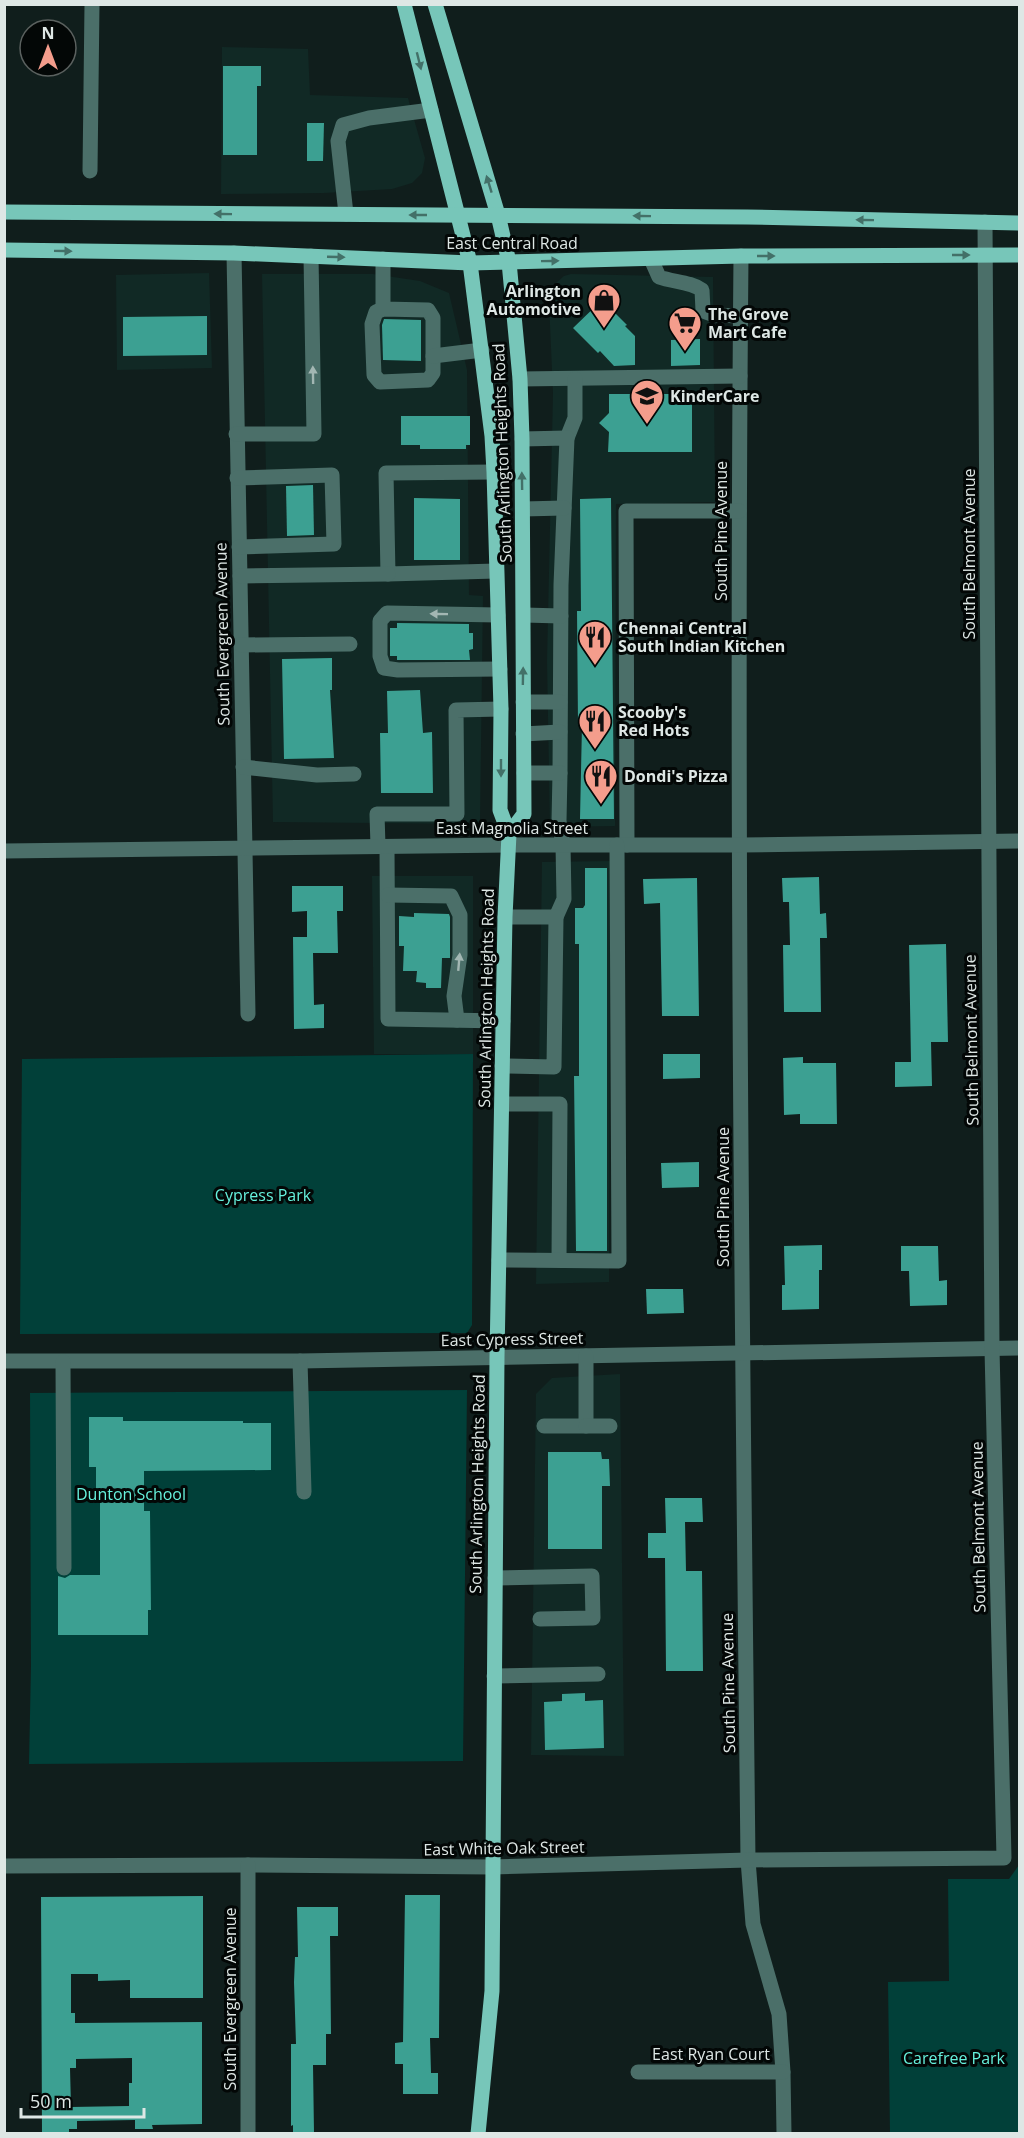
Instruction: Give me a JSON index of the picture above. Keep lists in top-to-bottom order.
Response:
{
  "streets": {
    "main road": ["East Central Road", "South Arlington Heights Road"],
    "street": [
      "South Pine Avenue",
      "South Belmont Avenue",
      "South Evergreen Avenue",
      "East Magnolia Street",
      "East Cypress Street",
      "East White Oak Street",
      "East Ryan Court"
    ]
  },
  "crossings": [
    ["East Central Road", "South Arlington Heights Road"],
    ["East Central Road", "South Pine Avenue"],
    ["East Central Road", "South Belmont Avenue"],
    ["East Central Road", "South Evergreen Avenue"],
    ["South Arlington Heights Road", "East Magnolia Street"],
    ["South Arlington Heights Road", "East Cypress Street"],
    ["South Arlington Heights Road", "East White Oak Street"],
    ["South Pine Avenue", "East Magnolia Street"],
    ["South Pine Avenue", "East Cypress Street"],
    ["South Pine Avenue", "East White Oak Street"],
    ["South Pine Avenue", "East Ryan Court"],
    ["South Belmont Avenue", "East Magnolia Street"],
    ["South Belmont Avenue", "East Cypress Street"],
    ["South Belmont Avenue", "East White Oak Street"],
    ["South Evergreen Avenue", "East Magnolia Street"],
    ["South Evergreen Avenue", "East White Oak Street"]
  ],
  "parks": ["Cypress Park", "Dunton School", "Carefree Park"],
  "places": {
    "shop": ["Arlington Automotive"],
    "supermarket": ["The Grove Mart Cafe"],
    "school or university": ["KinderCare"],
    "restaurant": ["Chennai Central South Indian Kitchen", "Scooby's Red Hots", "Dondi's Pizza"]
  },
  "scale_bar": "50 m",
  "north": "top"
}
